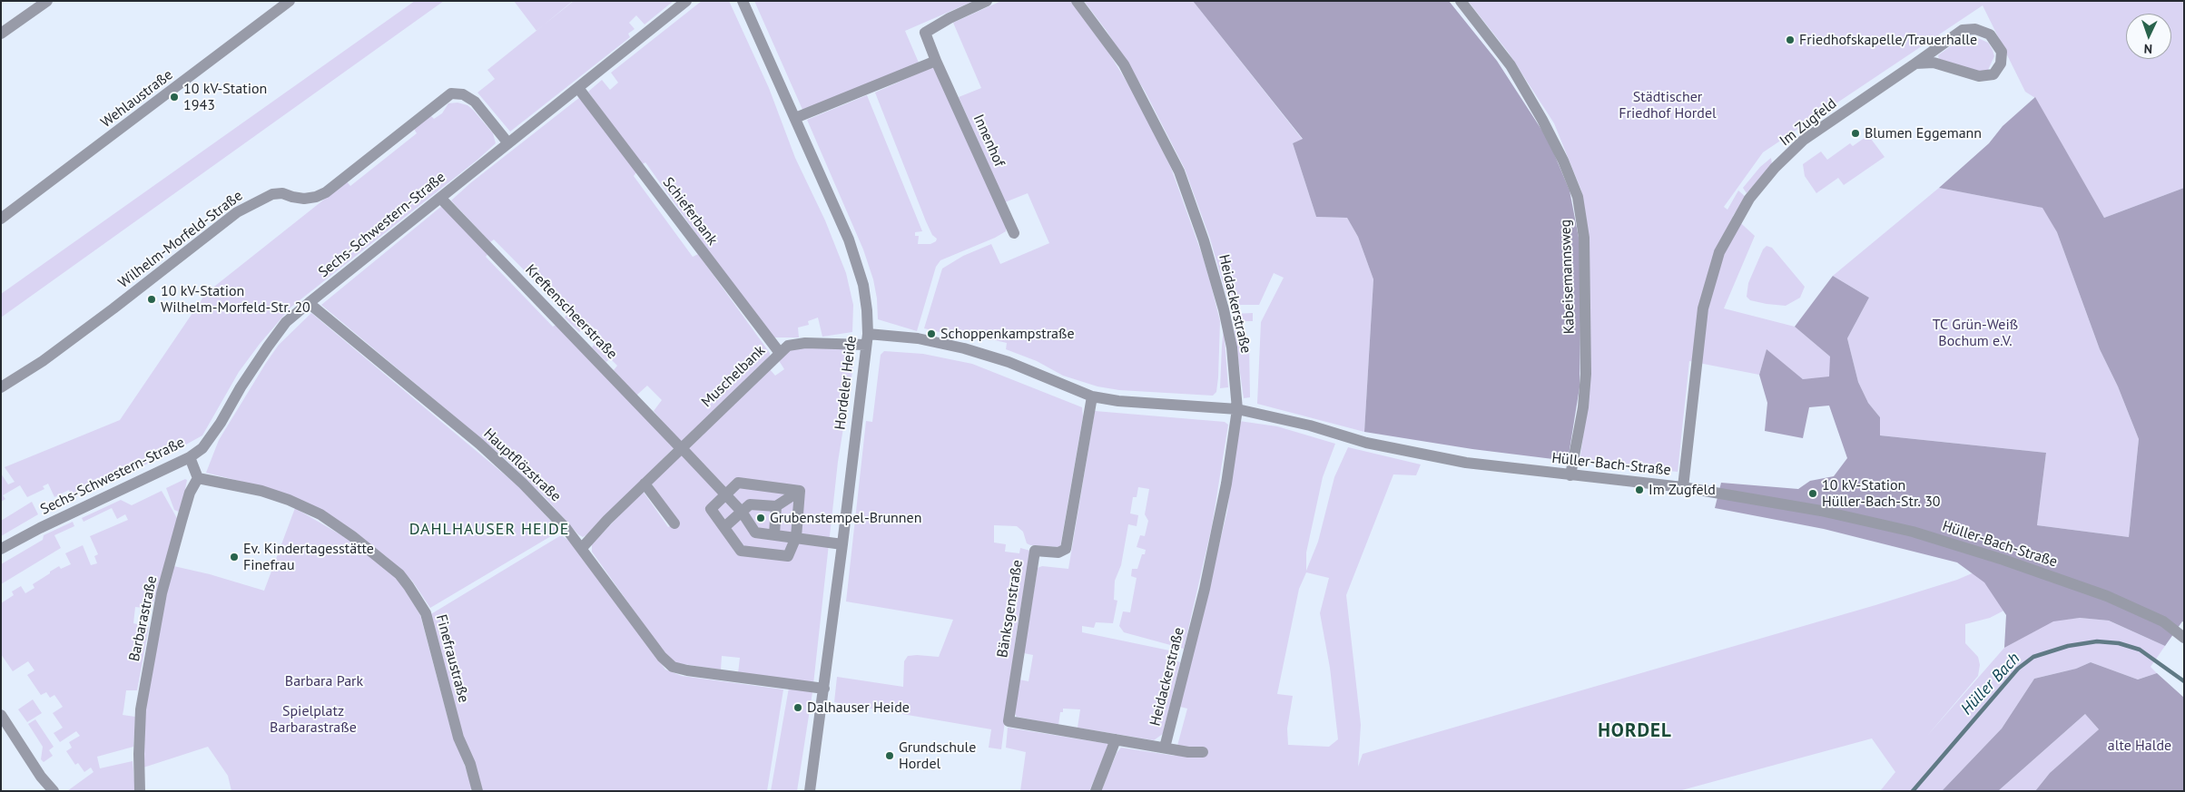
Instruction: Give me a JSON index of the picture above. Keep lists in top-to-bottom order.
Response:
{
  "streets": {
    "street": [
      "Wehlaustraße",
      "Im Zugfeld",
      "Innenhof",
      "Schieferbank",
      "Sechs-Schwestern-Straße",
      "Wilhelm-Morfeld-Straße",
      "Kabeisemannsweg",
      "Heidackerstraße",
      "Kreftenscheerstraße",
      "Muschelbank",
      "Hordeler Heide",
      "Hüller-Bach-Straße",
      "Hauptflözstraße",
      "Bänksgenstraße",
      "Barbarastraße",
      "Finefraustraße"
    ]
  },
  "crossings": [
    ["Im Zugfeld", "Hüller-Bach-Straße"],
    ["Schieferbank", "Sechs-Schwestern-Straße"],
    ["Schieferbank", "Muschelbank"],
    ["Sechs-Schwestern-Straße", "Wilhelm-Morfeld-Straße"],
    ["Sechs-Schwestern-Straße", "Kreftenscheerstraße"],
    ["Sechs-Schwestern-Straße", "Hauptflözstraße"],
    ["Kabeisemannsweg", "Hüller-Bach-Straße"],
    ["Heidackerstraße", "Hüller-Bach-Straße"],
    ["Kreftenscheerstraße", "Muschelbank"],
    ["Muschelbank", "Hordeler Heide"],
    ["Muschelbank", "Hauptflözstraße"],
    ["Hordeler Heide", "Hauptflözstraße"],
    ["Barbarastraße", "Finefraustraße"]
  ],
  "districts": ["DAHLHAUSER HEIDE", "HORDEL"],
  "water": ["Hüller Bach"],
  "parks": [
    "Städtischer Friedhof Hordel",
    "TC Grün-Weiß Bochum e.V.",
    "Barbara Park",
    "Spielplatz Barbarastraße",
    "alte Halde"
  ],
  "places": [
    "Friedhofskapelle/Trauerhalle",
    "10 kV-Station 1943",
    "Blumen Eggemann",
    "10 kV-Station Wilhelm-Morfeld-Str. 20",
    "Schoppenkampstraße",
    "Im Zugfeld",
    "10 kV-Station Hüller-Bach-Str. 30",
    "Grubenstempel-Brunnen",
    "Ev. Kindertagesstätte Finefrau",
    "Dalhauser Heide",
    "Grundschule Hordel"
  ],
  "north": "bottom"
}
